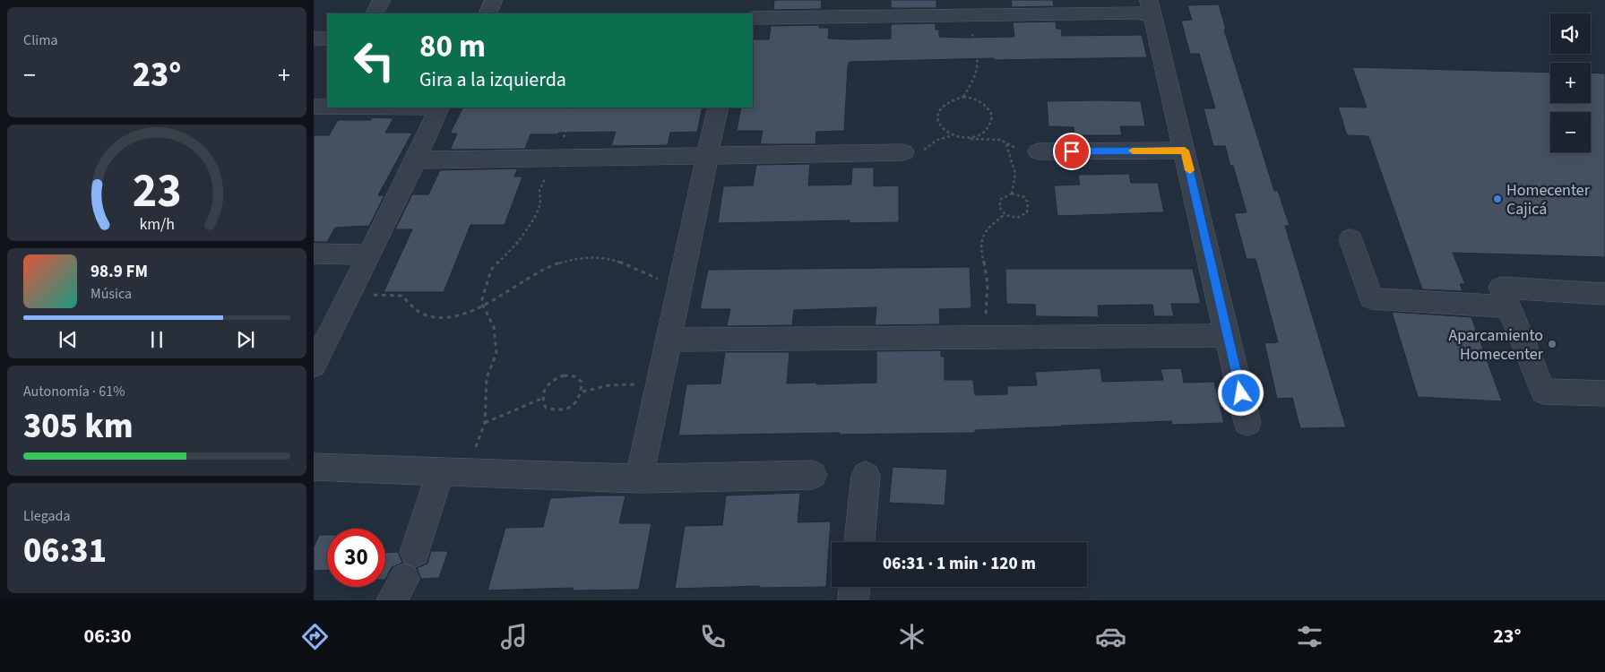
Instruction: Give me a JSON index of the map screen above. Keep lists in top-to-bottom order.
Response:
{
  "places": ["Homecenter Cajicá", "Aparcamiento Homecenter"],
  "page": {
    "tile": [
      "Clima",
      ["Autonomía · 61%", "305 km"],
      ["Llegada", "06:31"]
    ],
    "map_buttons": ["+", "−"],
    "turn": ["80 m", "Gira a la izquierda"],
    "heat": ["−", "23°", "+"],
    "song": ["98.9 FM", "Música"],
    "limit": "30",
    "trip": "06:31 · 1 min · 120 m",
    "tabs": ["06:30", "23°"],
    "gauge": ["23", "km/h"]
  }
}
